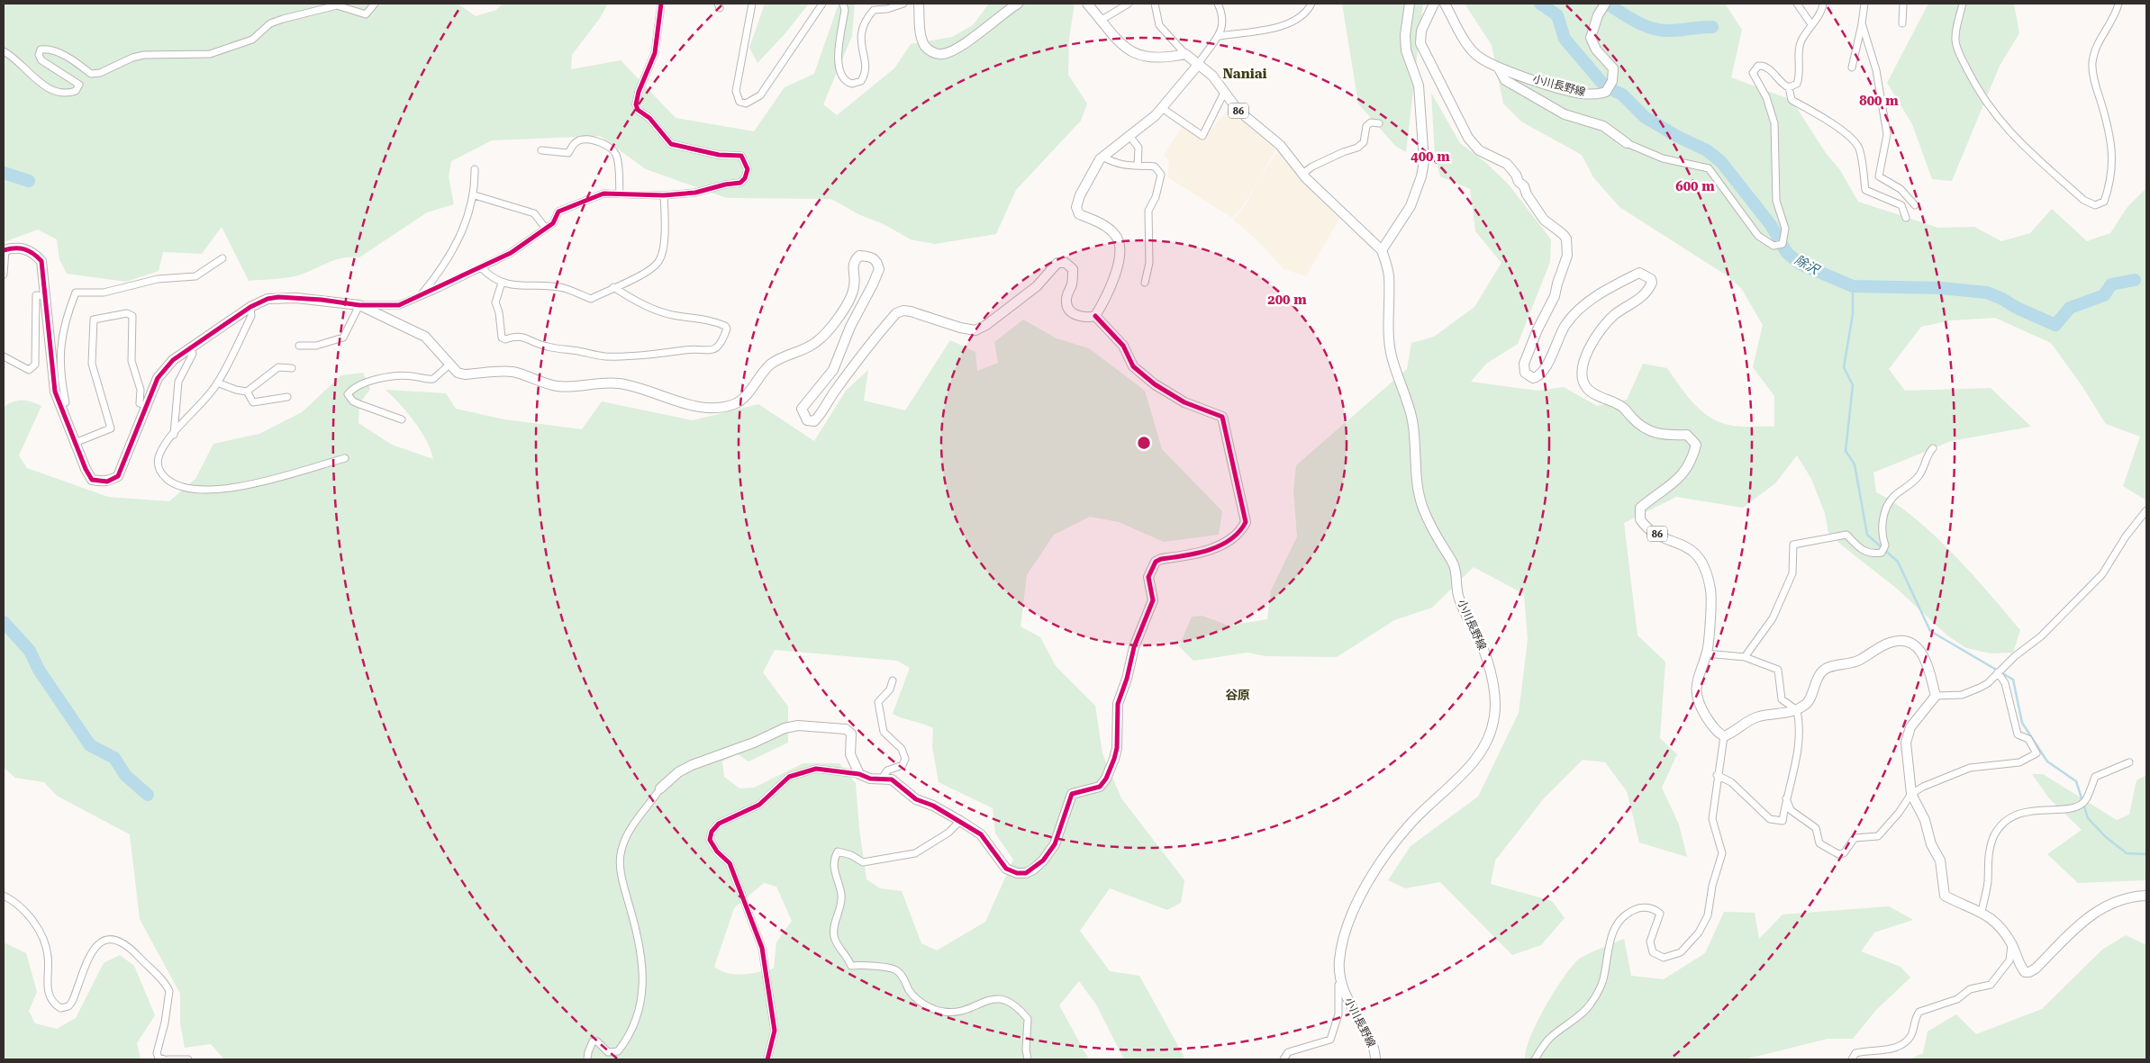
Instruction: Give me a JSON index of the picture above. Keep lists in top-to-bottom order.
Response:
{
  "streets": {
    "main road": ["小川長野線", "86"]
  },
  "crossings": [
    ["小川長野線", "86"]
  ],
  "districts": ["Naniai", "谷原"],
  "water": ["除沢"],
  "rings": [
    "800 m",
    "400 m",
    "600 m",
    "200 m"
  ]
}
